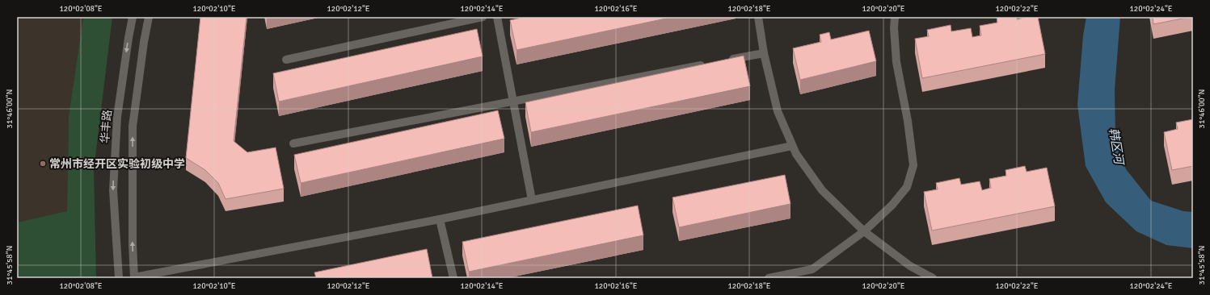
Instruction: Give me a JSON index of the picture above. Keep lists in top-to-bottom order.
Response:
{
  "streets": {
    "street": ["华丰路"]
  },
  "water": ["韩区河"],
  "places": ["常州市经开区实验初级中学"],
  "coordinates": [
    "120°02'08\"E",
    "120°02'10\"E",
    "120°02'12\"E",
    "120°02'14\"E",
    "120°02'16\"E",
    "120°02'18\"E",
    "120°02'20\"E",
    "120°02'22\"E",
    "120°02'24\"E",
    "31°46'00\"N",
    "31°45'58\"N"
  ]
}
